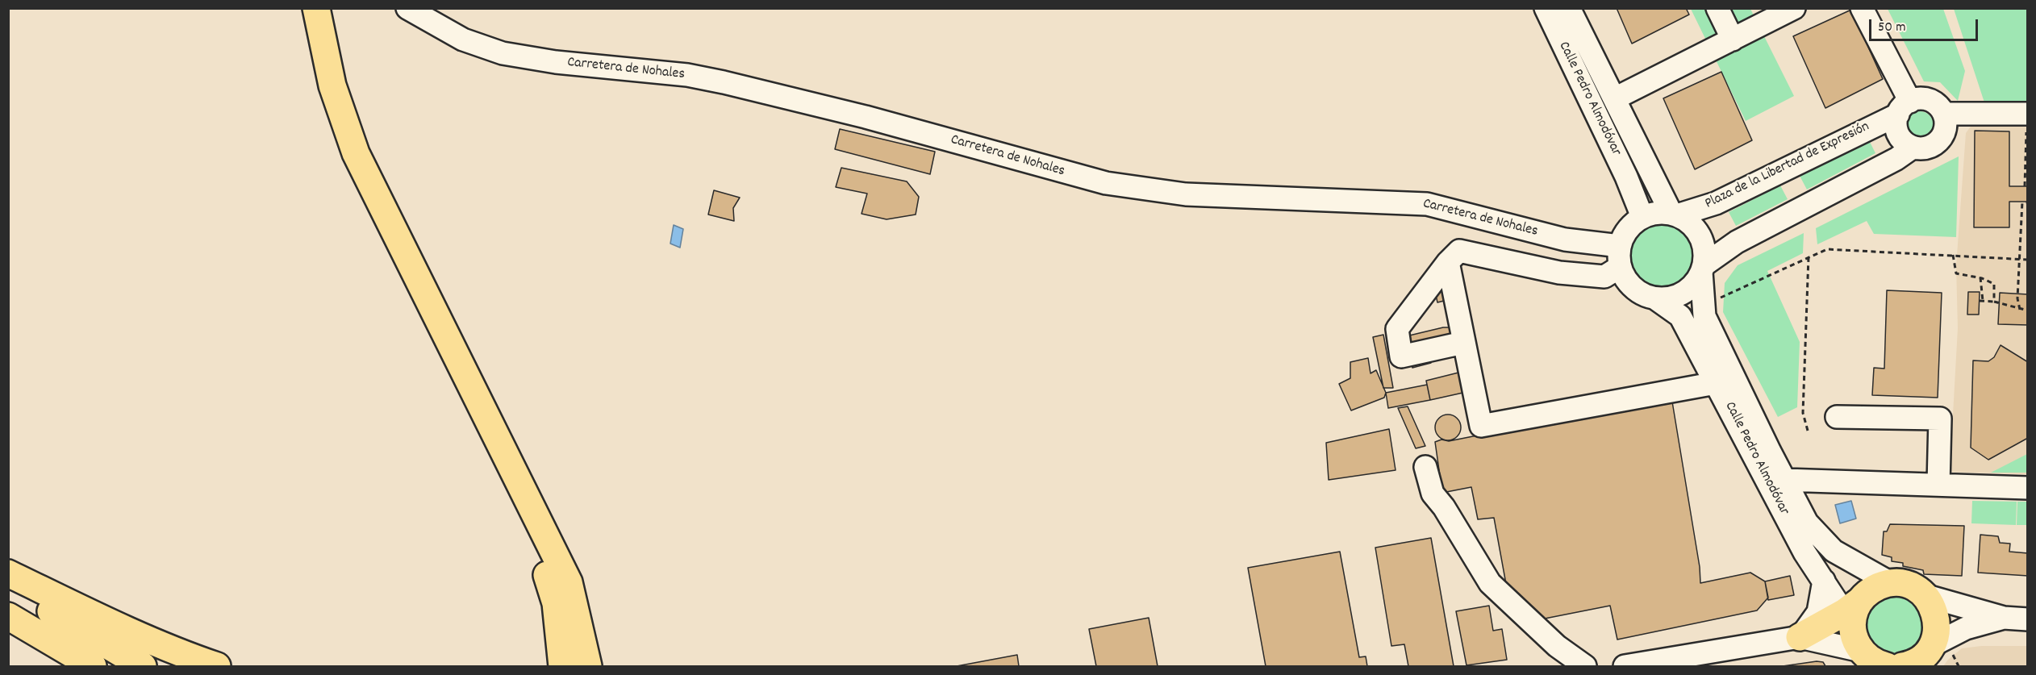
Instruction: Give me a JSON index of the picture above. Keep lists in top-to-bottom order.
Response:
{
  "streets": {
    "street": ["Carretera de Nohales", "Calle Pedro Almodóvar", "Plaza de la Libertad de Expresión"]
  },
  "crossings": [
    ["Carretera de Nohales", "Calle Pedro Almodóvar"],
    ["Carretera de Nohales", "Plaza de la Libertad de Expresión"],
    ["Calle Pedro Almodóvar", "Plaza de la Libertad de Expresión"]
  ],
  "scale_bar": "50 m"
}
